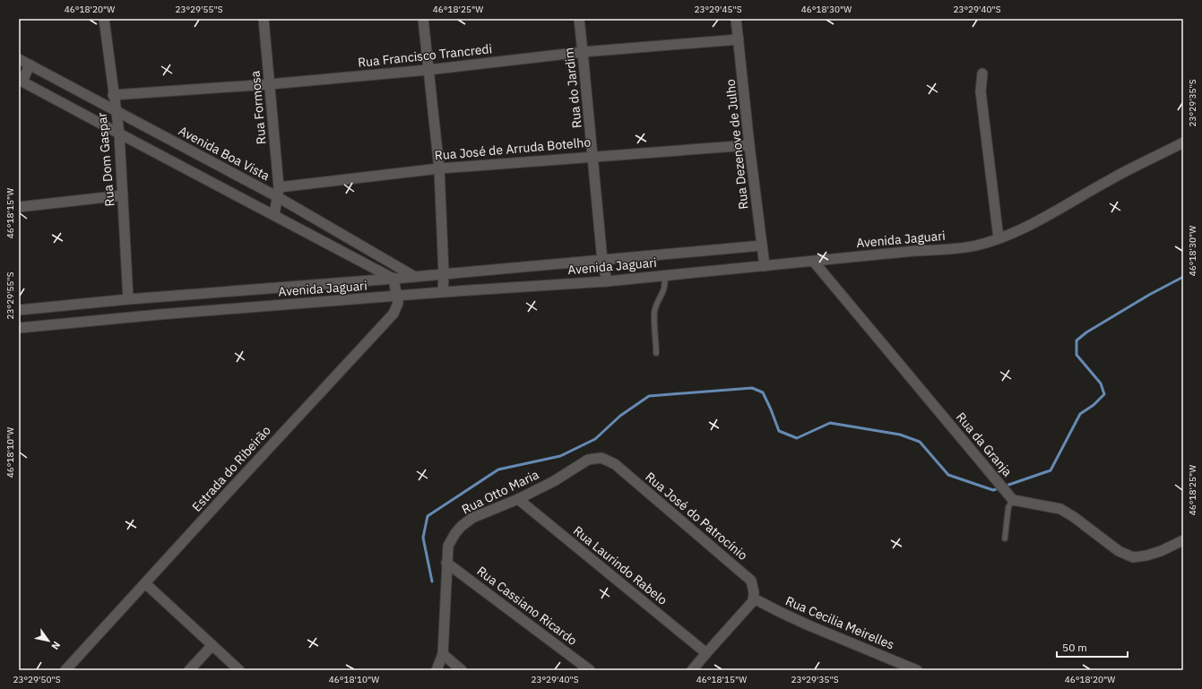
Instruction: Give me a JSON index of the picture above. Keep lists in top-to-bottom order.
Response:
{
  "streets": {
    "street": [
      "Rua Francisco Trancredi",
      "Rua do Jardim",
      "Rua Formosa",
      "Rua Dezenove de Julho",
      "Rua José de Arruda Botelho",
      "Avenida Boa Vista",
      "Rua Dom Gaspar",
      "Avenida Jaguari",
      "Rua da Granja",
      "Estrada do Ribeirão",
      "Rua Otto Maria",
      "Rua José do Patrocínio",
      "Rua Laurindo Rabelo",
      "Rua Cassiano Ricardo",
      "Rua Cecilia Meirelles"
    ]
  },
  "crossings": [
    ["Rua Francisco Trancredi", "Rua do Jardim"],
    ["Rua Francisco Trancredi", "Rua Formosa"],
    ["Rua Francisco Trancredi", "Rua Dezenove de Julho"],
    ["Rua Francisco Trancredi", "Rua Dom Gaspar"],
    ["Rua do Jardim", "Rua José de Arruda Botelho"],
    ["Rua do Jardim", "Avenida Jaguari"],
    ["Rua Formosa", "Rua José de Arruda Botelho"],
    ["Rua Formosa", "Avenida Boa Vista"],
    ["Rua Dezenove de Julho", "Rua José de Arruda Botelho"],
    ["Rua Dezenove de Julho", "Avenida Jaguari"],
    ["Avenida Boa Vista", "Rua Dom Gaspar"],
    ["Avenida Boa Vista", "Avenida Jaguari"],
    ["Rua Dom Gaspar", "Avenida Jaguari"],
    ["Avenida Jaguari", "Rua da Granja"],
    ["Avenida Jaguari", "Estrada do Ribeirão"],
    ["Rua Otto Maria", "Rua José do Patrocínio"],
    ["Rua Otto Maria", "Rua Laurindo Rabelo"],
    ["Rua Otto Maria", "Rua Cassiano Ricardo"],
    ["Rua José do Patrocínio", "Rua Cecilia Meirelles"]
  ],
  "scale_bar": "50 m",
  "north": "bottom right",
  "coordinates": [
    "46°18'20\"W",
    "23°29'55\"S",
    "46°18'25\"W",
    "23°29'45\"S",
    "46°18'30\"W",
    "23°29'40\"S",
    "23°29'35\"S",
    "46°18'15\"W",
    "46°18'10\"W",
    "23°29'50\"S"
  ]
}
